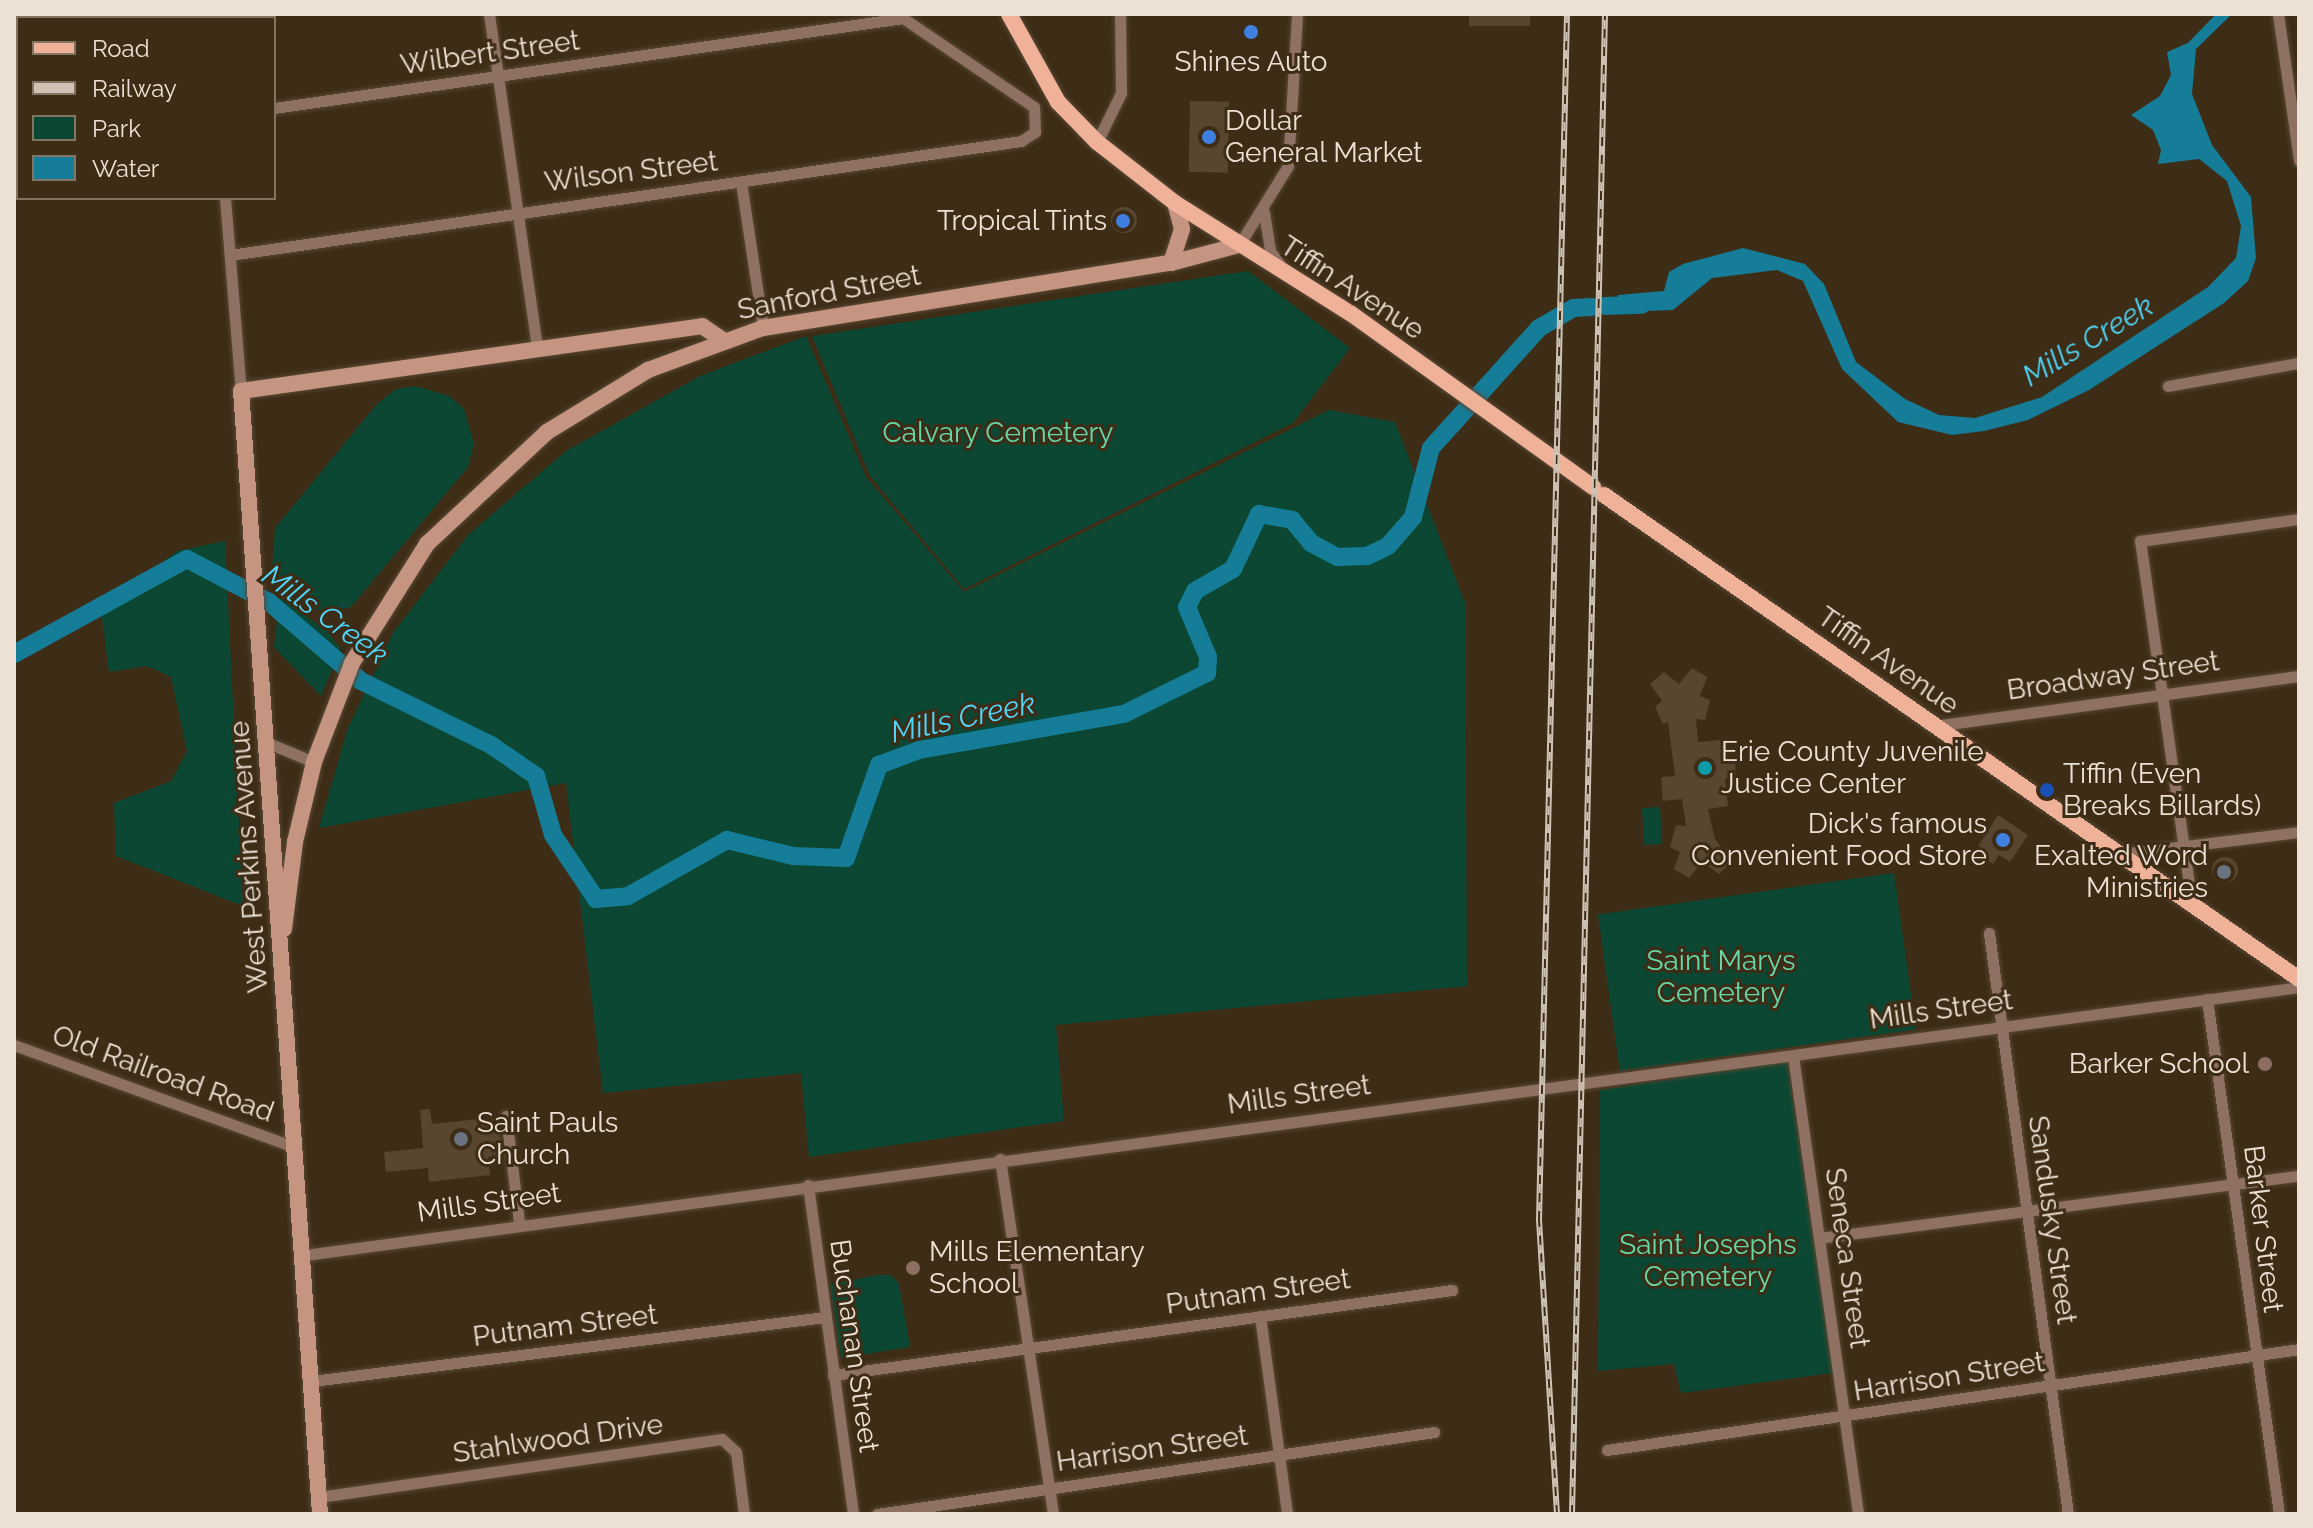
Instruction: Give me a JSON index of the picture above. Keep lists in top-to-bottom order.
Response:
{
  "streets": {
    "main road": ["Tiffin Avenue", "Sanford Street", "West Perkins Avenue"],
    "street": [
      "Wilbert Street",
      "Wilson Street",
      "Broadway Street",
      "Mills Street",
      "Old Railroad Road",
      "Sandusky Street",
      "Barker Street",
      "Seneca Street",
      "Putnam Street",
      "Buchanan Street",
      "Harrison Street",
      "Stahlwood Drive"
    ]
  },
  "crossings": [
    ["Wilbert Street", "Wilson Street"],
    ["Wilson Street", "West Perkins Avenue"],
    ["Tiffin Avenue", "Sanford Street"],
    ["Tiffin Avenue", "Broadway Street"],
    ["Sanford Street", "West Perkins Avenue"],
    ["West Perkins Avenue", "Mills Street"],
    ["West Perkins Avenue", "Old Railroad Road"],
    ["West Perkins Avenue", "Putnam Street"],
    ["West Perkins Avenue", "Stahlwood Drive"],
    ["Mills Street", "Sandusky Street"],
    ["Mills Street", "Barker Street"],
    ["Mills Street", "Seneca Street"],
    ["Mills Street", "Buchanan Street"],
    ["Sandusky Street", "Harrison Street"],
    ["Barker Street", "Harrison Street"],
    ["Seneca Street", "Harrison Street"],
    ["Putnam Street", "Buchanan Street"]
  ],
  "water": ["Mills Creek"],
  "parks": ["Calvary Cemetery", "Saint Marys Cemetery", "Saint Josephs Cemetery"],
  "places": [
    "Shines Auto",
    "Dollar General Market",
    "Tropical Tints",
    "Erie County Juvenile Justice Center",
    "Tiffin (Even Breaks Billards)",
    "Dick's famous Convenient Food Store",
    "Exalted Word Ministries",
    "Barker School",
    "Saint Pauls Church",
    "Mills Elementary School"
  ],
  "legend": [
    "Road",
    "Railway",
    "Park",
    "Water"
  ]
}
